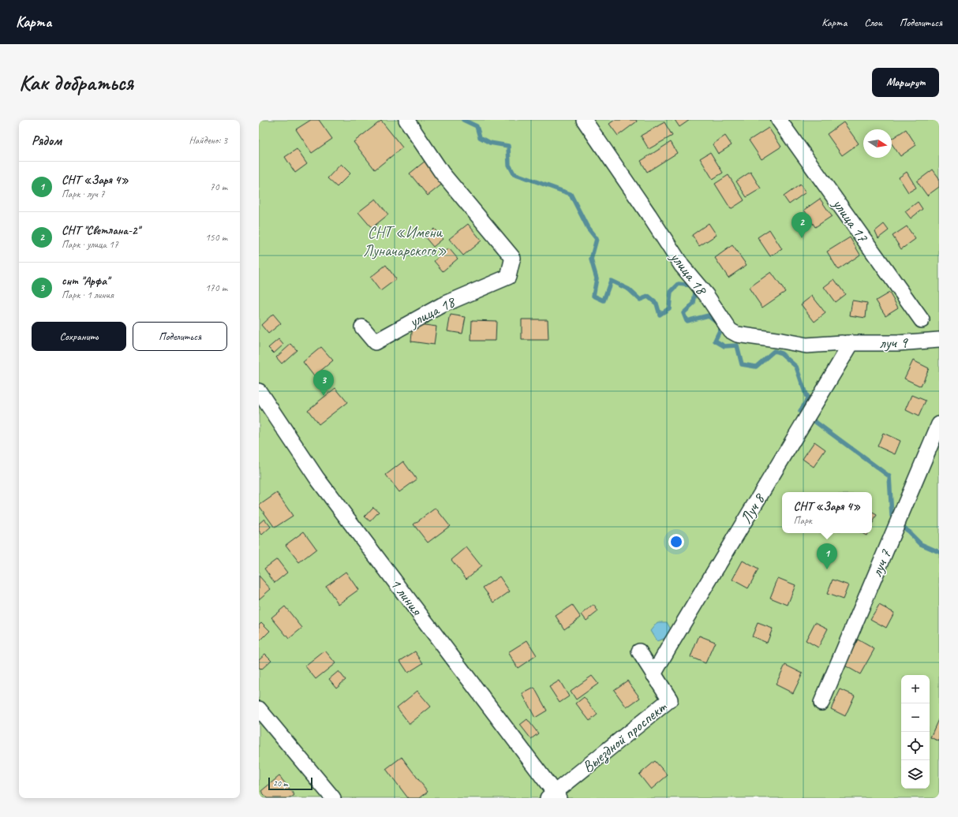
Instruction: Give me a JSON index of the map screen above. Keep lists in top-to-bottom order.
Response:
{
  "streets": {
    "street": [
      "улица 17",
      "улица 18",
      "луч 9",
      "Луч 8",
      "луч 7",
      "1 линия",
      "Выездной проспект"
    ]
  },
  "crossings": [
    ["улица 18", "луч 9"],
    ["улица 18", "Луч 8"],
    ["луч 9", "Луч 8"],
    ["Луч 8", "Выездной проспект"],
    ["1 линия", "Выездной проспект"]
  ],
  "parks": ["СНТ «Имени Луначарского»"],
  "scale_bar": "20 m",
  "north": "right",
  "page": {
    "header": "Карта",
    "nav": ["Карта", "Слои", "Поделиться"],
    "buttons": [
      "Маршрут",
      ["Сохранить", "Поделиться"]
    ],
    "title": "Как добраться",
    "heading": ["Рядом", "Найдено: 3"],
    "list": [
      {
        "mark": "1",
        "name": "СНТ «Заря 4»",
        "note": "Парк · луч 7",
        "value": "70 m"
      },
      {
        "mark": "2",
        "name": "СНТ \"Светлана-2\"",
        "note": "Парк · улица 17",
        "value": "150 m"
      },
      {
        "mark": "3",
        "name": "снт \"Арфа\"",
        "note": "Парк · 1 линия",
        "value": "170 m"
      }
    ],
    "pins": ["2", "3", "1"],
    "popup": ["СНТ «Заря 4»", "Парк"],
    "map_buttons": ["+", "−"],
    "scale": "20 m"
  }
}
